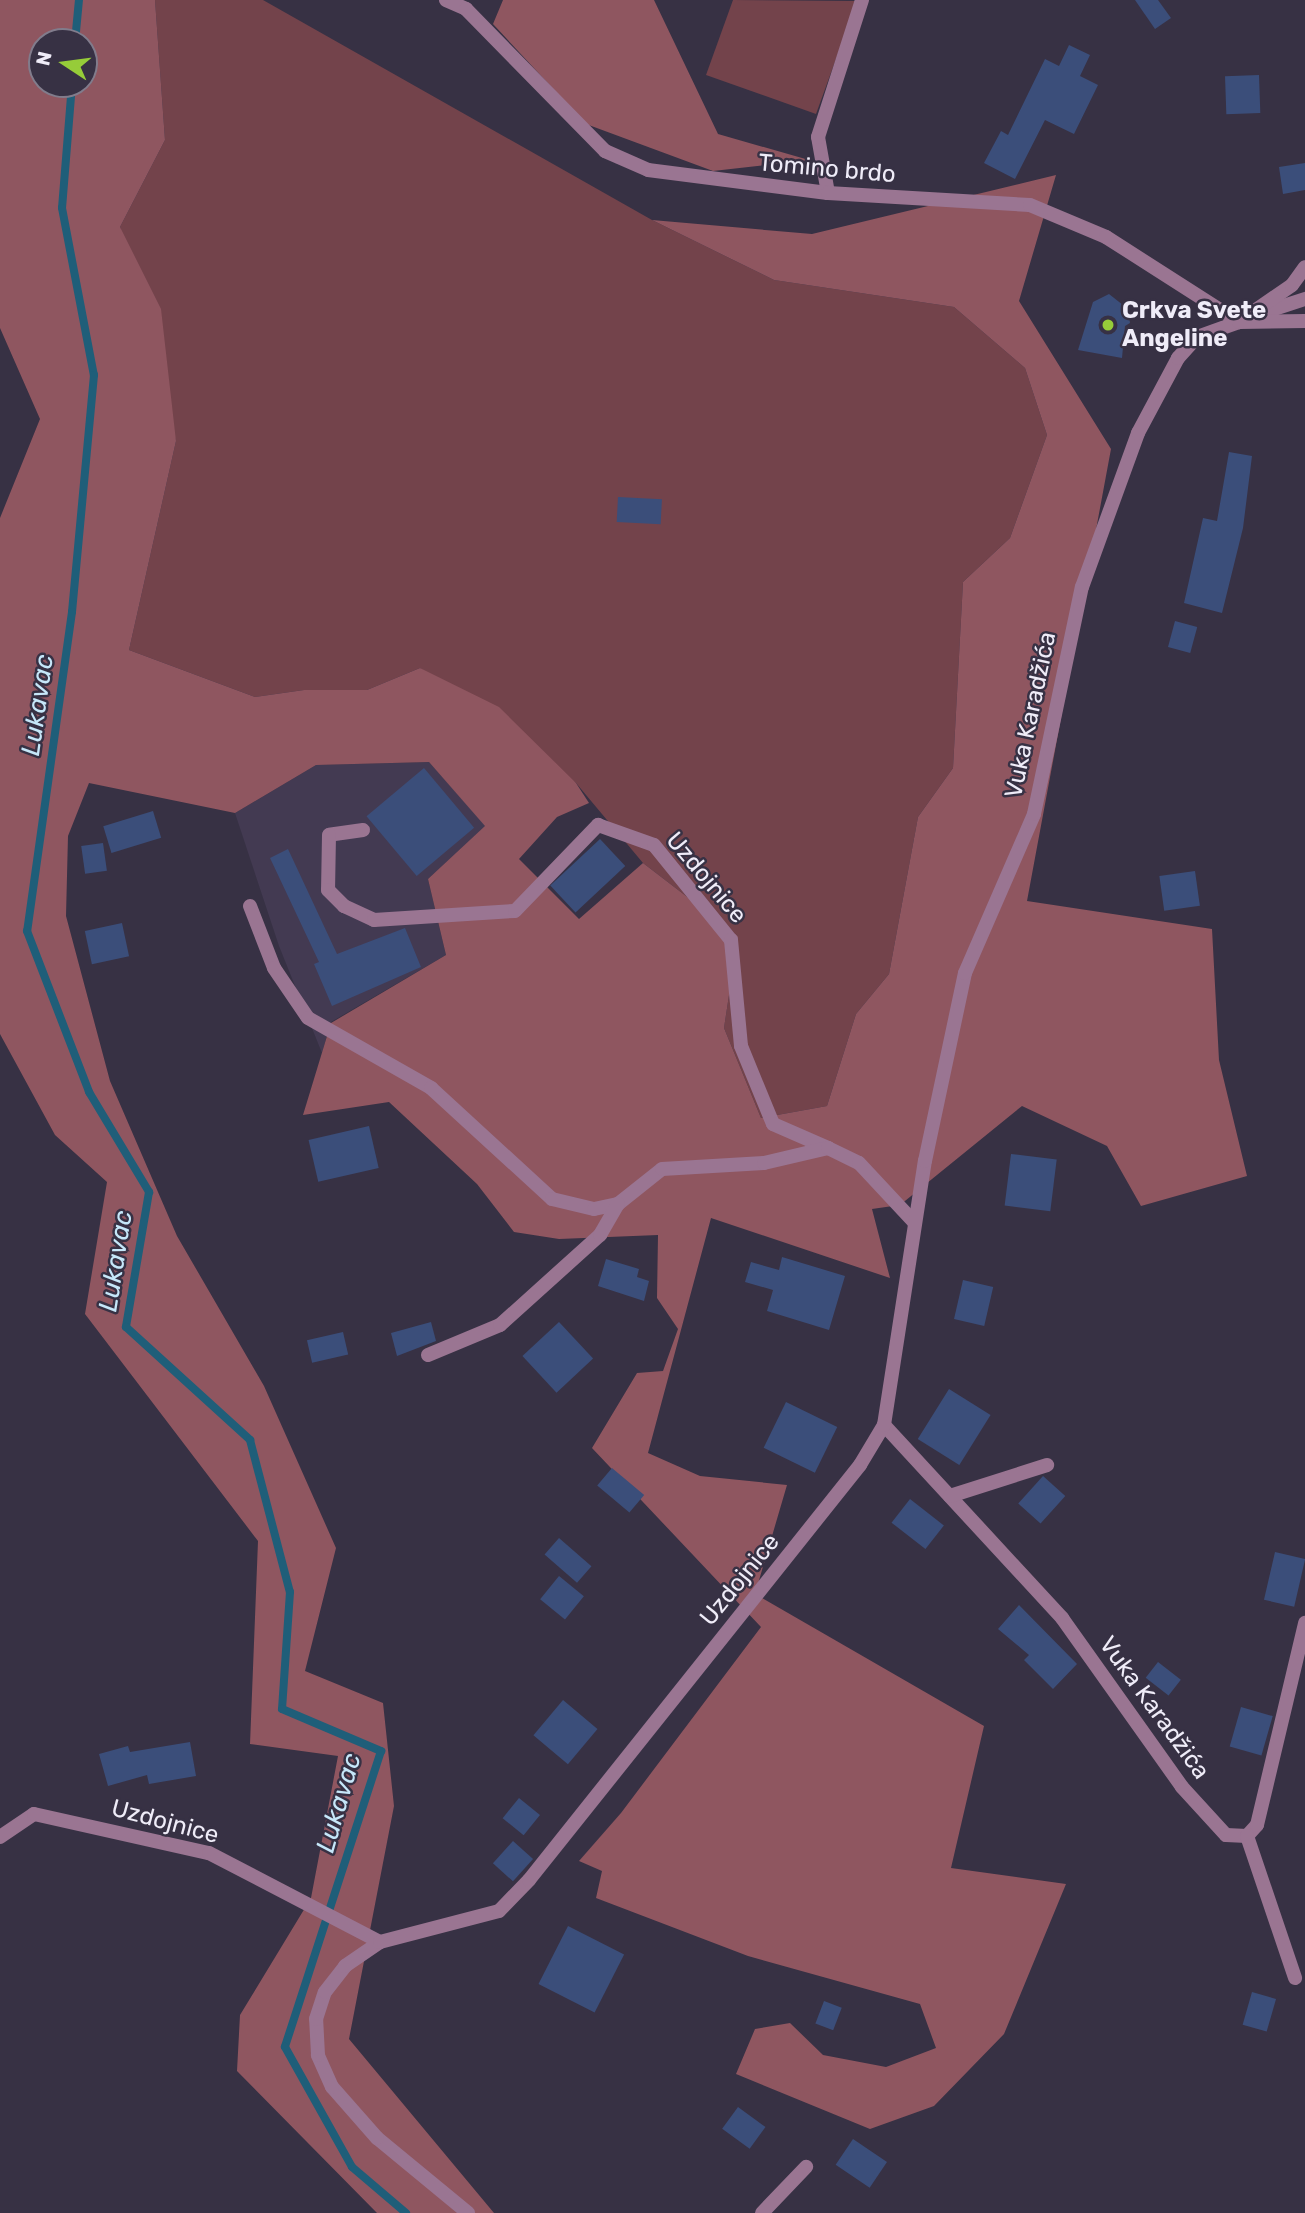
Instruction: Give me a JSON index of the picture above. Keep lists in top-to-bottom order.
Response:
{
  "streets": {
    "street": ["Tomino brdo", "Vuka Karadžića", "Uzdojnice"]
  },
  "crossings": [
    ["Tomino brdo", "Vuka Karadžića"],
    ["Vuka Karadžića", "Uzdojnice"]
  ],
  "water": ["Lukavac"],
  "places": ["Crkva Svete Angeline"],
  "north": "left"
}
